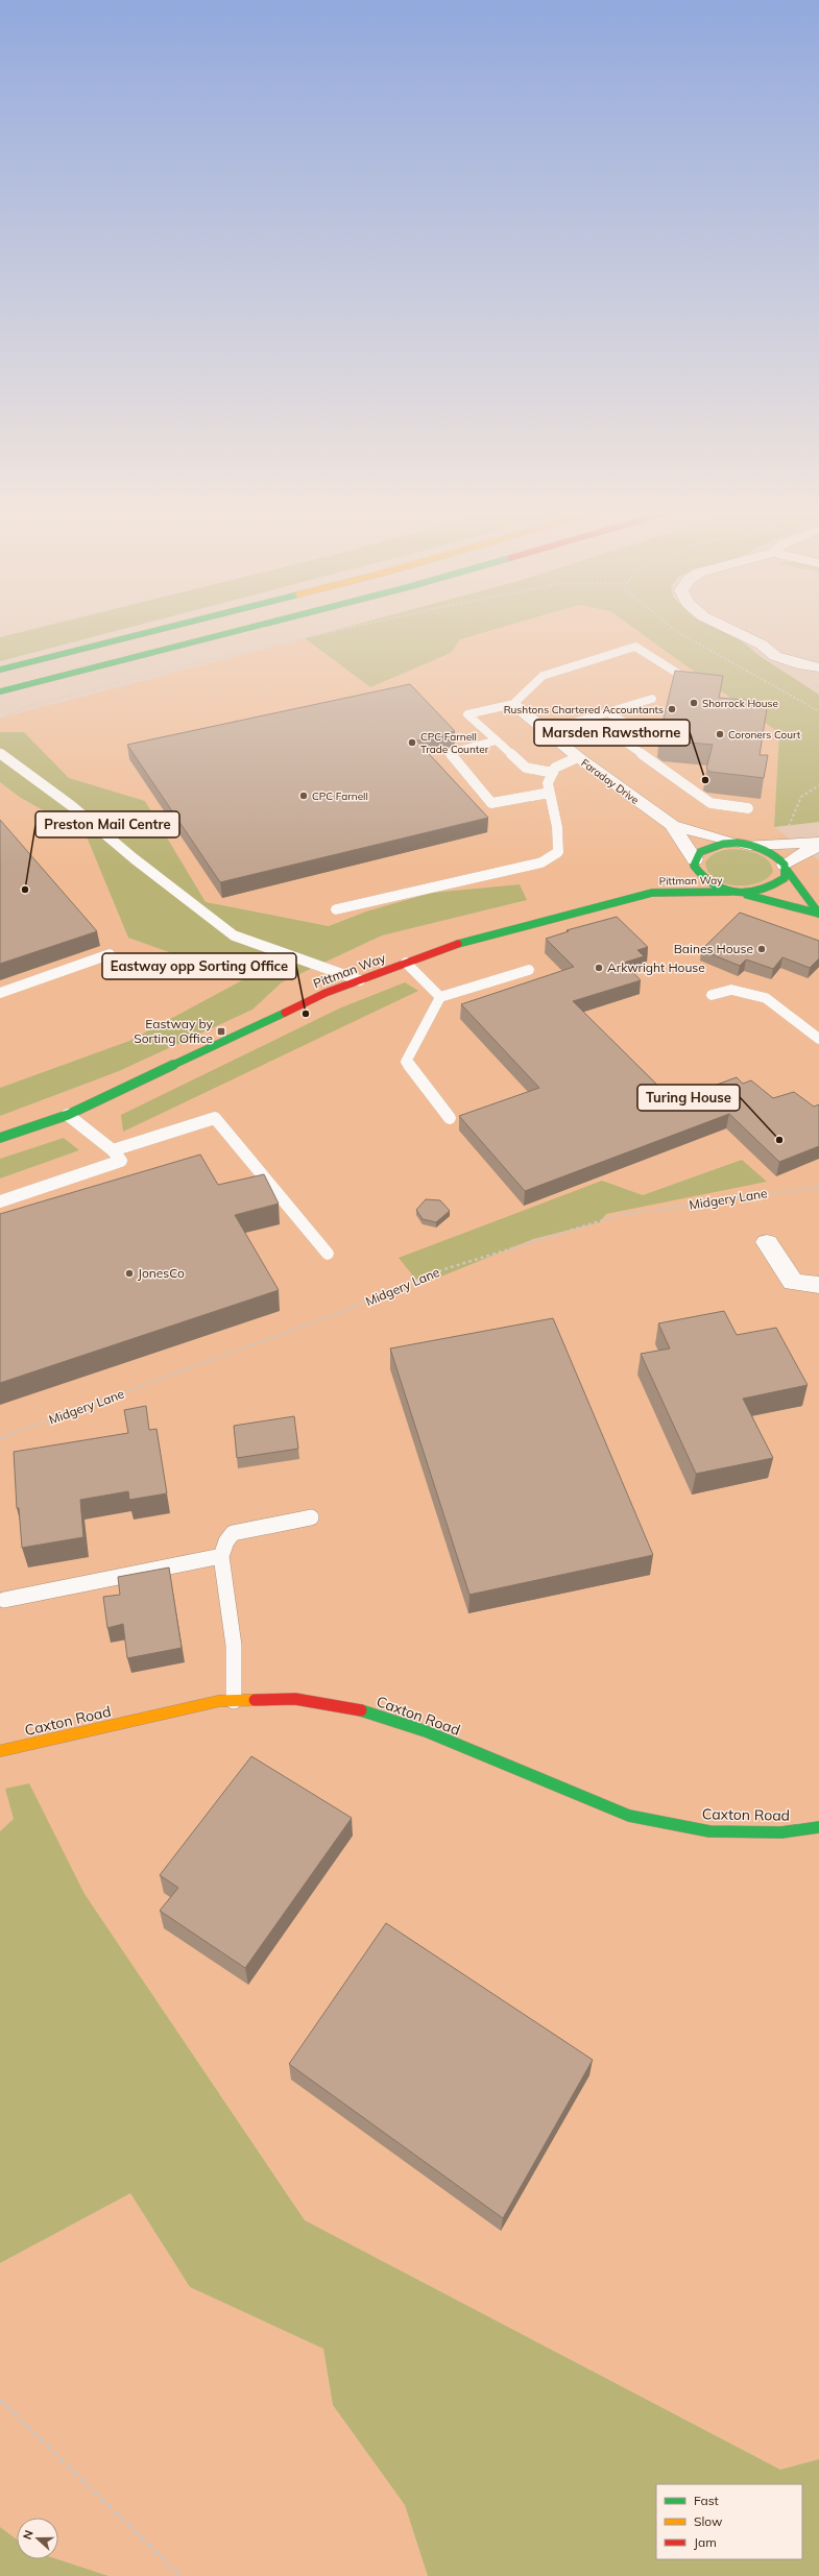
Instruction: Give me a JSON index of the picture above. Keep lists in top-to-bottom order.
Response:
{
  "streets": {
    "main road": ["Pittman Way", "Caxton Road"],
    "street": ["Faraday Drive"],
    "path": ["Midgery Lane"]
  },
  "crossings": [
    ["Faraday Drive", "Pittman Way"]
  ],
  "places": {
    "other": [
      "Shorrock House",
      "Rushtons Chartered Accountants",
      "Coroners Court",
      "CPC Farnell Trade Counter",
      "Marsden Rawsthorne",
      "CPC Farnell",
      "Preston Mail Centre",
      "Baines House",
      "Arkwright House",
      "Eastway opp Sorting Office",
      "Turing House",
      "JonesCo"
    ],
    "transit": ["Eastway by Sorting Office"]
  },
  "legend": ["Fast", "Slow", "Jam"],
  "north": "left"
}
